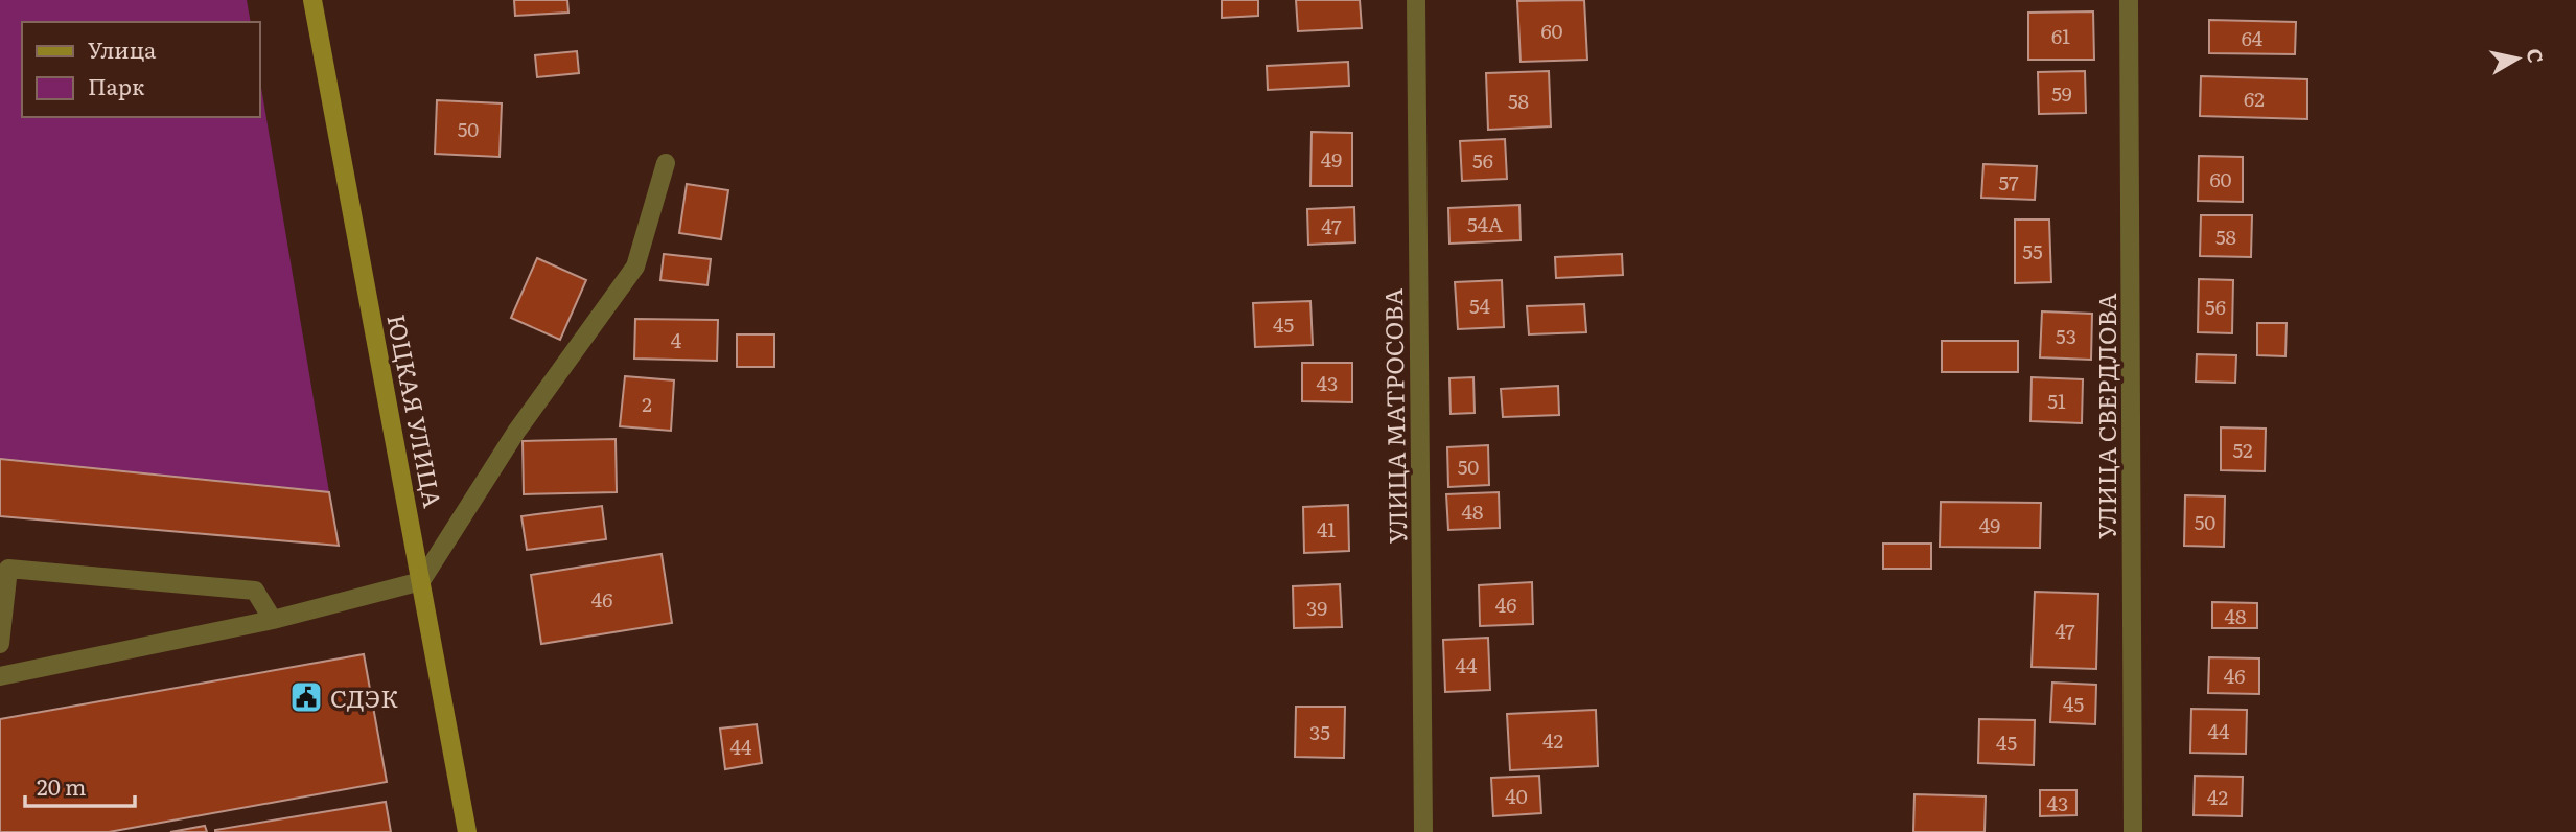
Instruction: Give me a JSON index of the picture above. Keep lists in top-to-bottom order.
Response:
{
  "streets": {
    "main road": ["ЮЦКАЯ УЛИЦА"],
    "street": ["УЛИЦА МАТРОСОВА", "УЛИЦА СВЕРДЛОВА"]
  },
  "places": {
    "public building": ["СДЭК"]
  },
  "house_numbers": [
    "60",
    "61",
    "64",
    "59",
    "62",
    "58",
    "50",
    "49",
    "56",
    "60",
    "57",
    "54А",
    "47",
    "58",
    "55",
    "54",
    "56",
    "45",
    "53",
    "4",
    "43",
    "51",
    "2",
    "52",
    "50",
    "48",
    "50",
    "49",
    "41",
    "46",
    "46",
    "39",
    "48",
    "47",
    "44",
    "46",
    "45",
    "44",
    "35",
    "42",
    "45",
    "44",
    "40",
    "42",
    "43"
  ],
  "legend": ["Улица", "Парк"],
  "scale_bar": "20 m",
  "north": "right"
}
